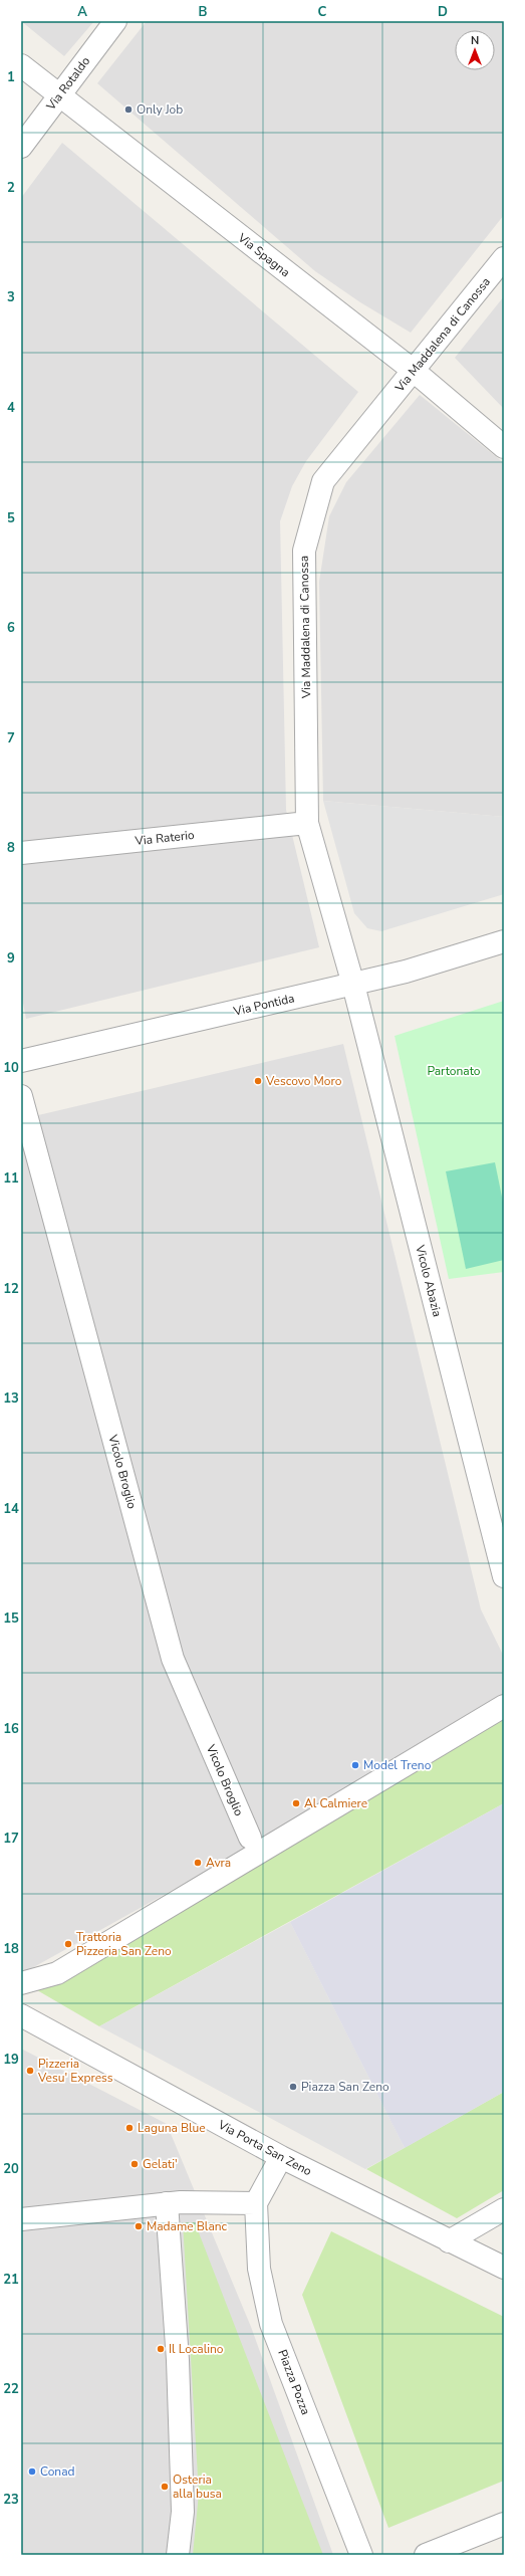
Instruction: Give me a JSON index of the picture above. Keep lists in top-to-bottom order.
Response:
{
  "streets": {
    "street": [
      "Via Rotaldo",
      "Via Spagna",
      "Via Maddalena di Canossa",
      "Via Raterio",
      "Via Pontida",
      "Vicolo Abazia",
      "Vicolo Broglio",
      "Via Porta San Zeno",
      "Piazza Pozza"
    ]
  },
  "crossings": [
    ["Via Rotaldo", "Via Spagna"],
    ["Via Spagna", "Via Maddalena di Canossa"],
    ["Via Maddalena di Canossa", "Via Raterio"],
    ["Via Maddalena di Canossa", "Via Pontida"],
    ["Via Maddalena di Canossa", "Vicolo Abazia"],
    ["Via Pontida", "Vicolo Abazia"]
  ],
  "parks": ["Partonato"],
  "places": [
    "Only Job",
    "Vescovo Moro",
    "Model Treno",
    "Al Calmiere",
    "Avra",
    "Trattoria Pizzeria San Zeno",
    "Pizzeria Vesu' Express",
    "Piazza San Zeno",
    "Laguna Blue",
    "Gelati'",
    "Madame Blanc",
    "Il Localino",
    "Conad",
    "Osteria alla busa"
  ],
  "north": "top",
  "grid": {
    "columns": [
      "A",
      "B",
      "C",
      "D"
    ],
    "rows": [
      "1",
      "2",
      "3",
      "4",
      "5",
      "6",
      "7",
      "8",
      "9",
      "10",
      "11",
      "12",
      "13",
      "14",
      "15",
      "16",
      "17",
      "18",
      "19",
      "20",
      "21",
      "22",
      "23"
    ]
  }
}
